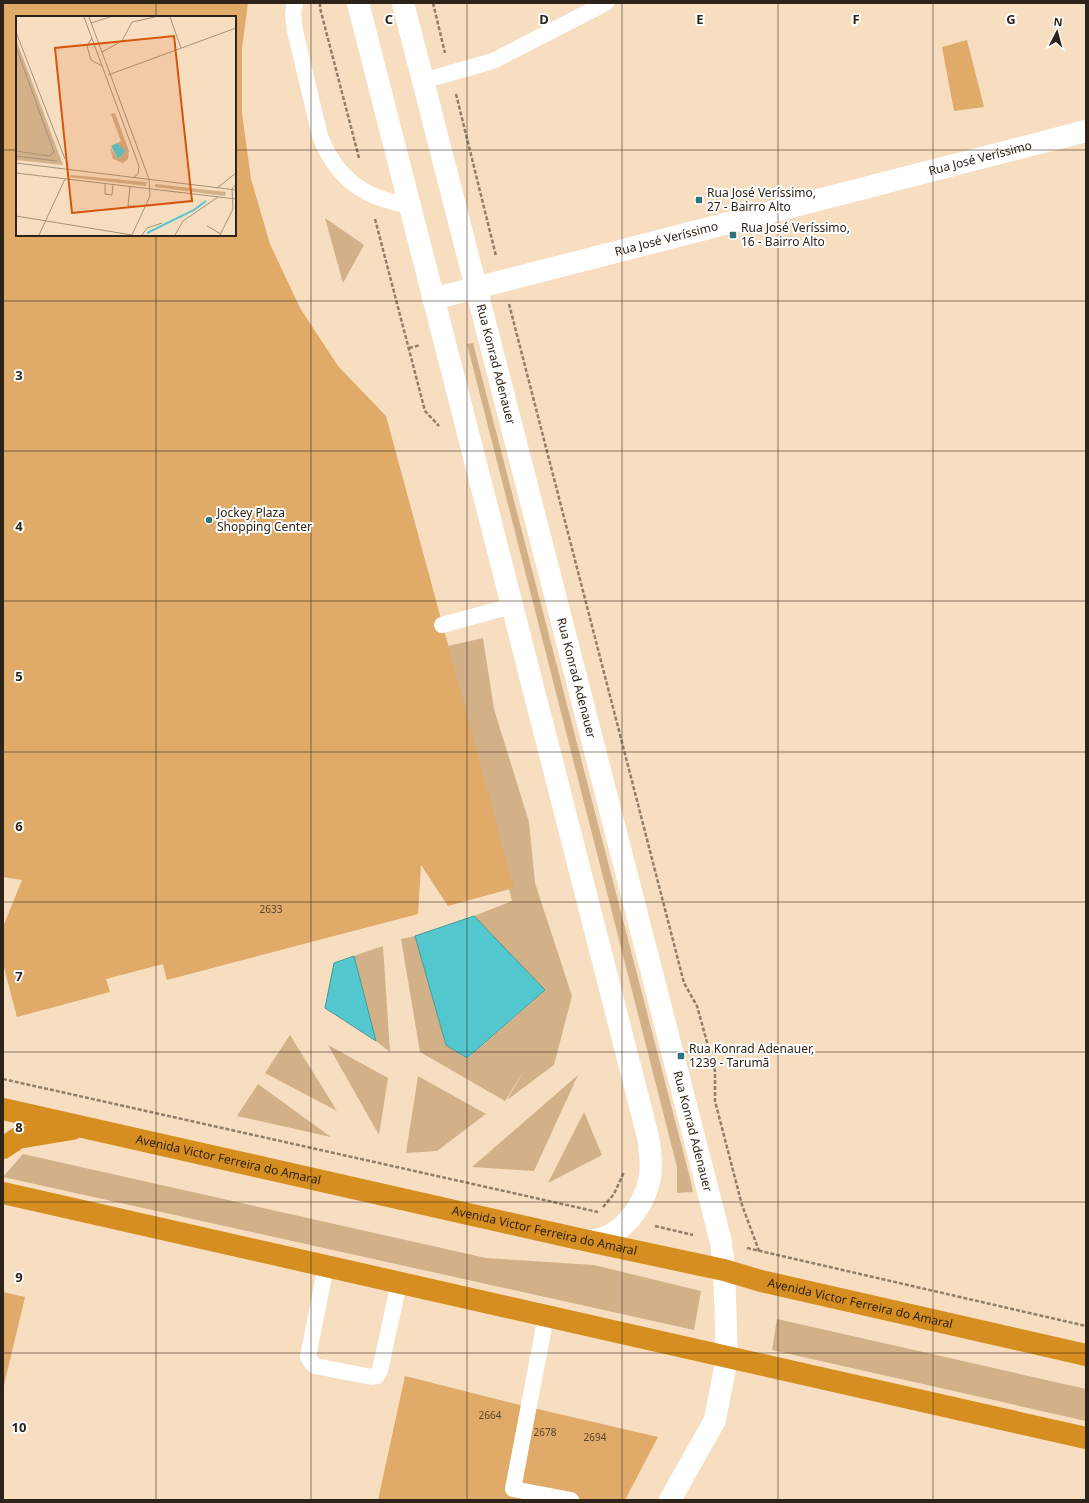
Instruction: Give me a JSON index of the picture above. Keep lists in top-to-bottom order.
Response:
{
  "streets": {
    "highway": ["Avenida Victor Ferreira do Amaral"],
    "main road": ["Rua José Veríssimo", "Rua Konrad Adenauer"]
  },
  "crossings": [
    ["Rua José Veríssimo", "Rua Konrad Adenauer"],
    ["Rua Konrad Adenauer", "Avenida Victor Ferreira do Amaral"]
  ],
  "places": {
    "transit": ["Rua José Veríssimo, 27 - Bairro Alto", "Rua José Veríssimo, 16 - Bairro Alto", "Rua Konrad Adenauer, 1239 - Tarumã"],
    "other": ["Jockey Plaza Shopping Center"]
  },
  "house_numbers": [
    "2633",
    "2664",
    "2678",
    "2694"
  ],
  "north": "top",
  "grid": {
    "columns": [
      "C",
      "D",
      "E",
      "F",
      "G"
    ],
    "rows": [
      "3",
      "4",
      "5",
      "6",
      "7",
      "8",
      "9",
      "10"
    ]
  }
}
